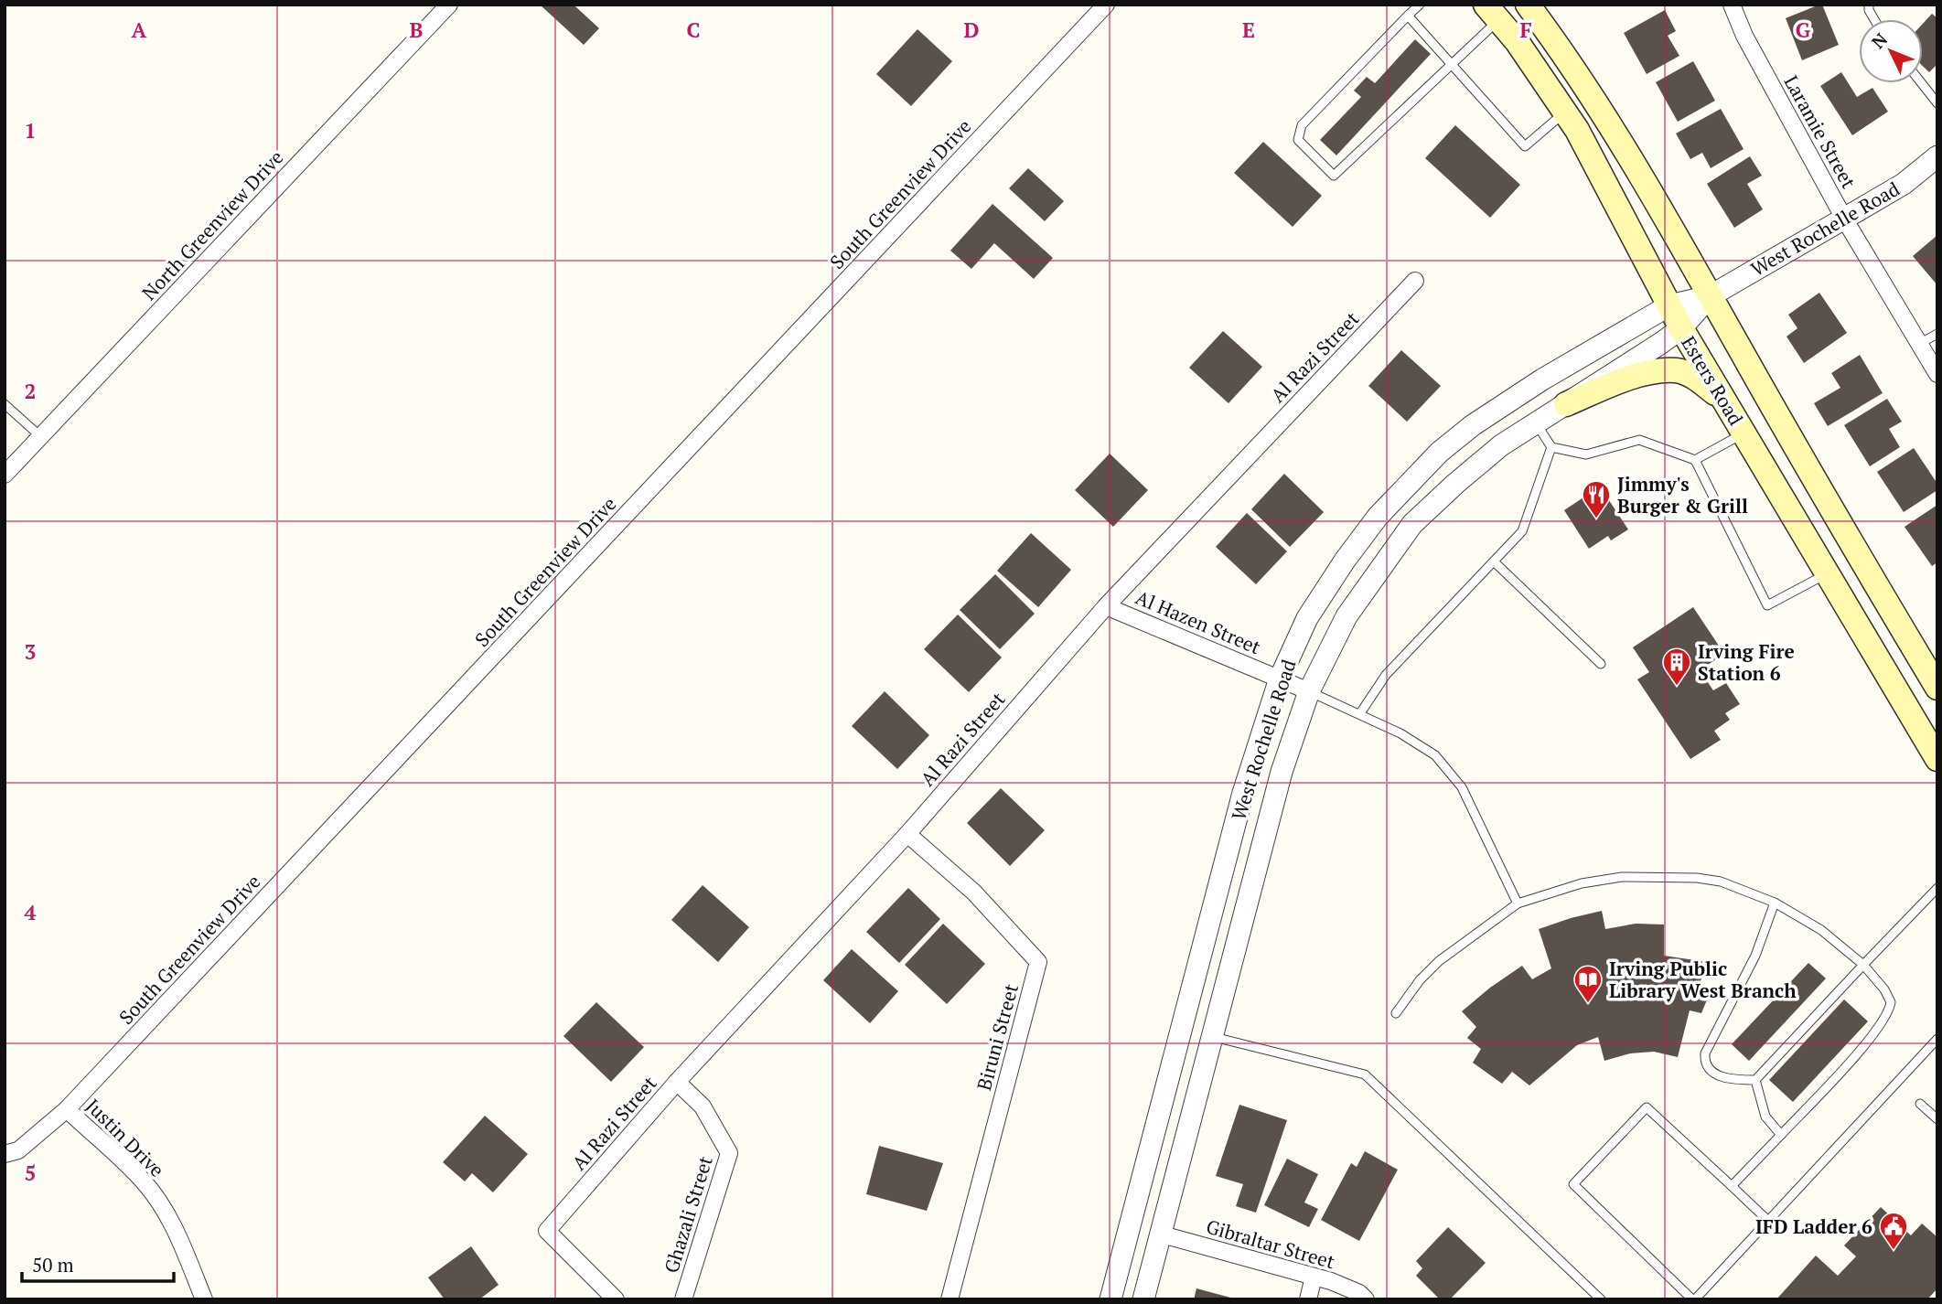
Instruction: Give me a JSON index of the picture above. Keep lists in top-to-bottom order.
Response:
{
  "streets": {
    "main road": ["Esters Road"],
    "street": [
      "Laramie Street",
      "South Greenview Drive",
      "North Greenview Drive",
      "West Rochelle Road",
      "Al Razi Street",
      "Al Hazen Street",
      "Biruni Street",
      "Justin Drive",
      "Ghazali Street",
      "Gibraltar Street"
    ]
  },
  "crossings": [
    ["Laramie Street", "West Rochelle Road"],
    ["South Greenview Drive", "Justin Drive"],
    ["West Rochelle Road", "Esters Road"],
    ["West Rochelle Road", "Al Hazen Street"],
    ["West Rochelle Road", "Gibraltar Street"],
    ["Al Razi Street", "Al Hazen Street"],
    ["Al Razi Street", "Biruni Street"],
    ["Al Razi Street", "Ghazali Street"]
  ],
  "places": {
    "restaurant": ["Jimmy's Burger & Grill"],
    "building": ["Irving Fire Station 6"],
    "library": ["Irving Public Library West Branch"],
    "public building": ["IFD Ladder 6"]
  },
  "scale_bar": "50 m",
  "north": "top left",
  "grid": {
    "columns": [
      "A",
      "B",
      "C",
      "D",
      "E",
      "F",
      "G"
    ],
    "rows": [
      "1",
      "2",
      "3",
      "4",
      "5"
    ]
  }
}
